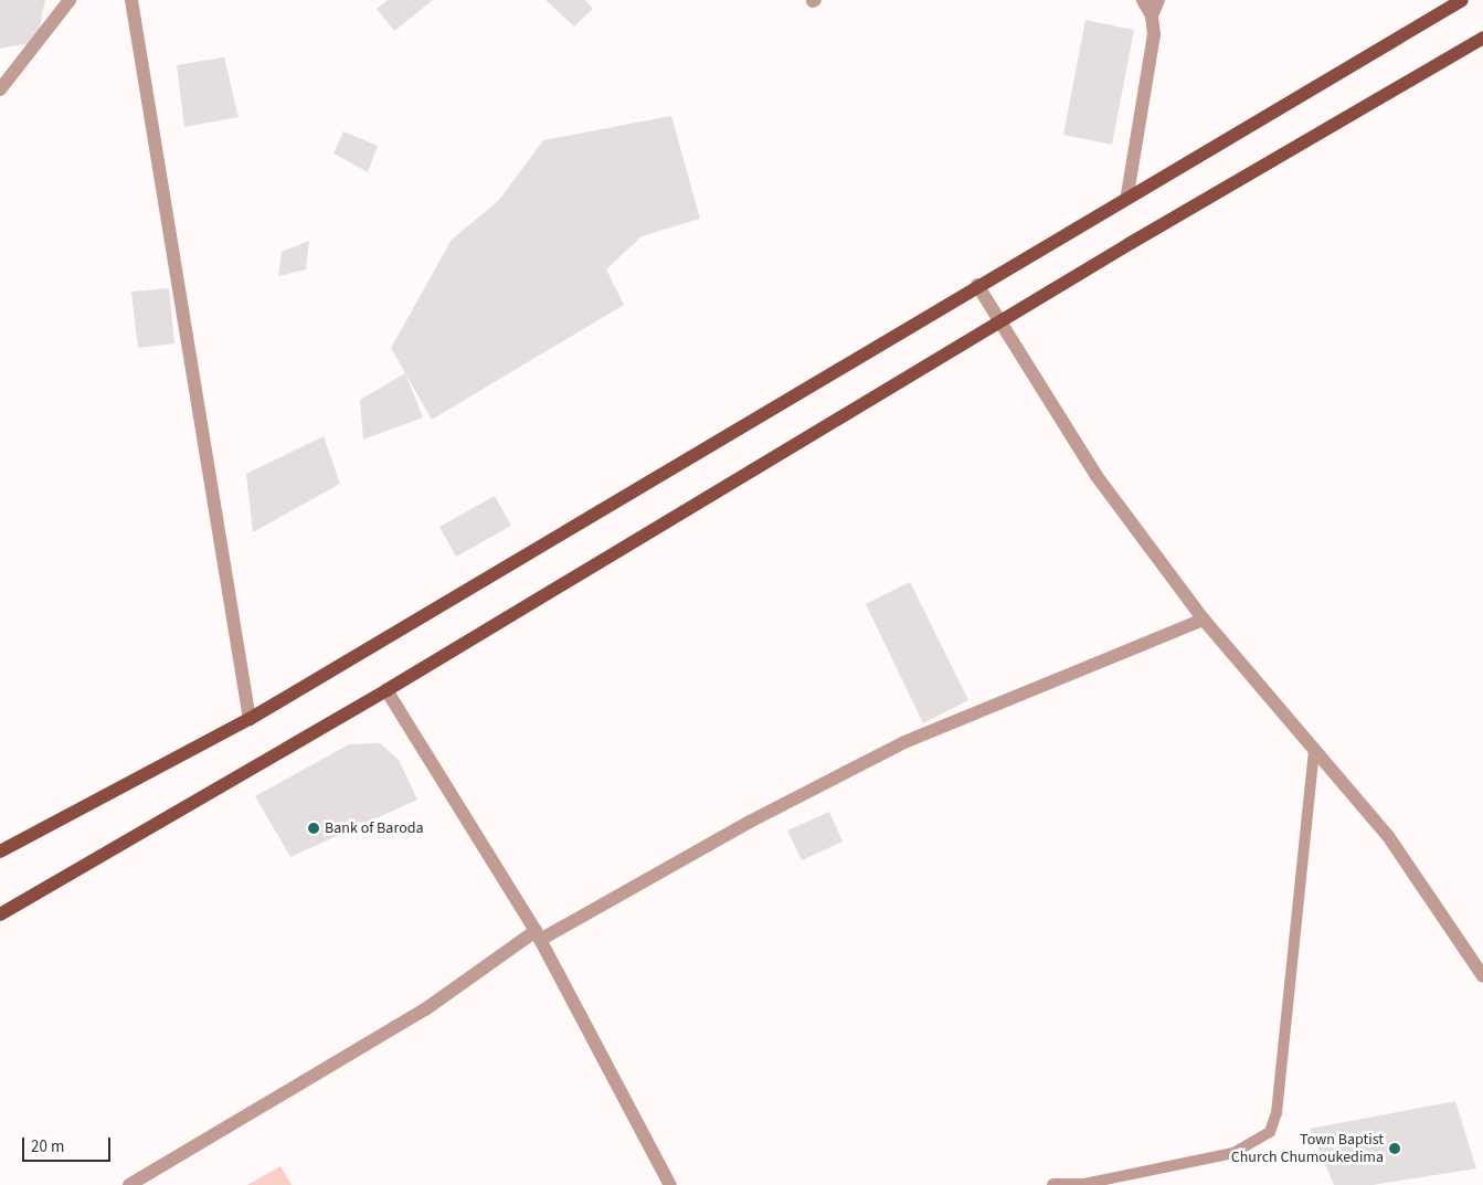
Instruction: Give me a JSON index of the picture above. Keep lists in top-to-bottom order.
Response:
{
  "places": ["Bank of Baroda", "Town Baptist Church Chumoukedima"],
  "scale_bar": "20 m"
}
